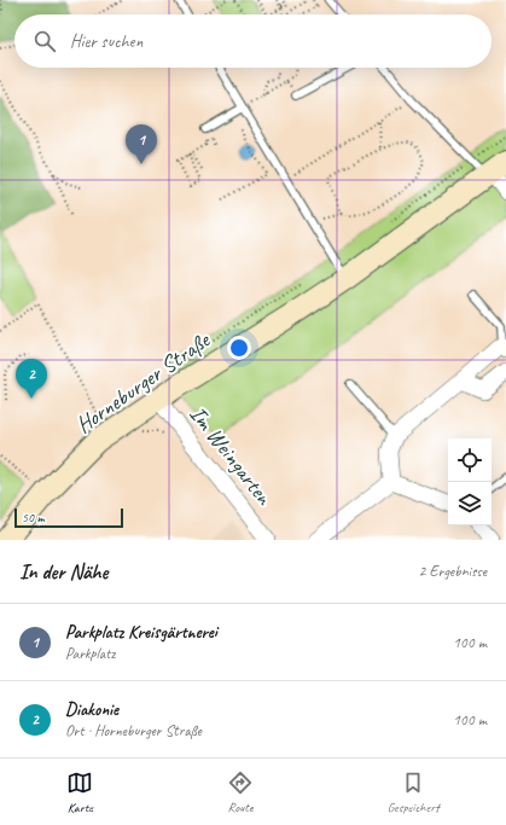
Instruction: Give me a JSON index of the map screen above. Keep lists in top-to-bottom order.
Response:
{
  "streets": {
    "street": ["Horneburger Straße", "Im Weingarten"]
  },
  "crossings": [
    ["Horneburger Straße", "Im Weingarten"]
  ],
  "scale_bar": "50 m",
  "page": {
    "search": "Hier suchen",
    "pins": ["1", "2"],
    "scale": "50 m",
    "heading": ["In der Nähe", "2 Ergebnisse"],
    "list": [
      {
        "mark": "1",
        "name": "Parkplatz Kreisgärtnerei",
        "note": "Parkplatz",
        "value": "100 m"
      },
      {
        "mark": "2",
        "name": "Diakonie",
        "note": "Ort · Horneburger Straße",
        "value": "100 m"
      }
    ],
    "nav": ["Karte", "Route", "Gespeichert"]
  }
}
